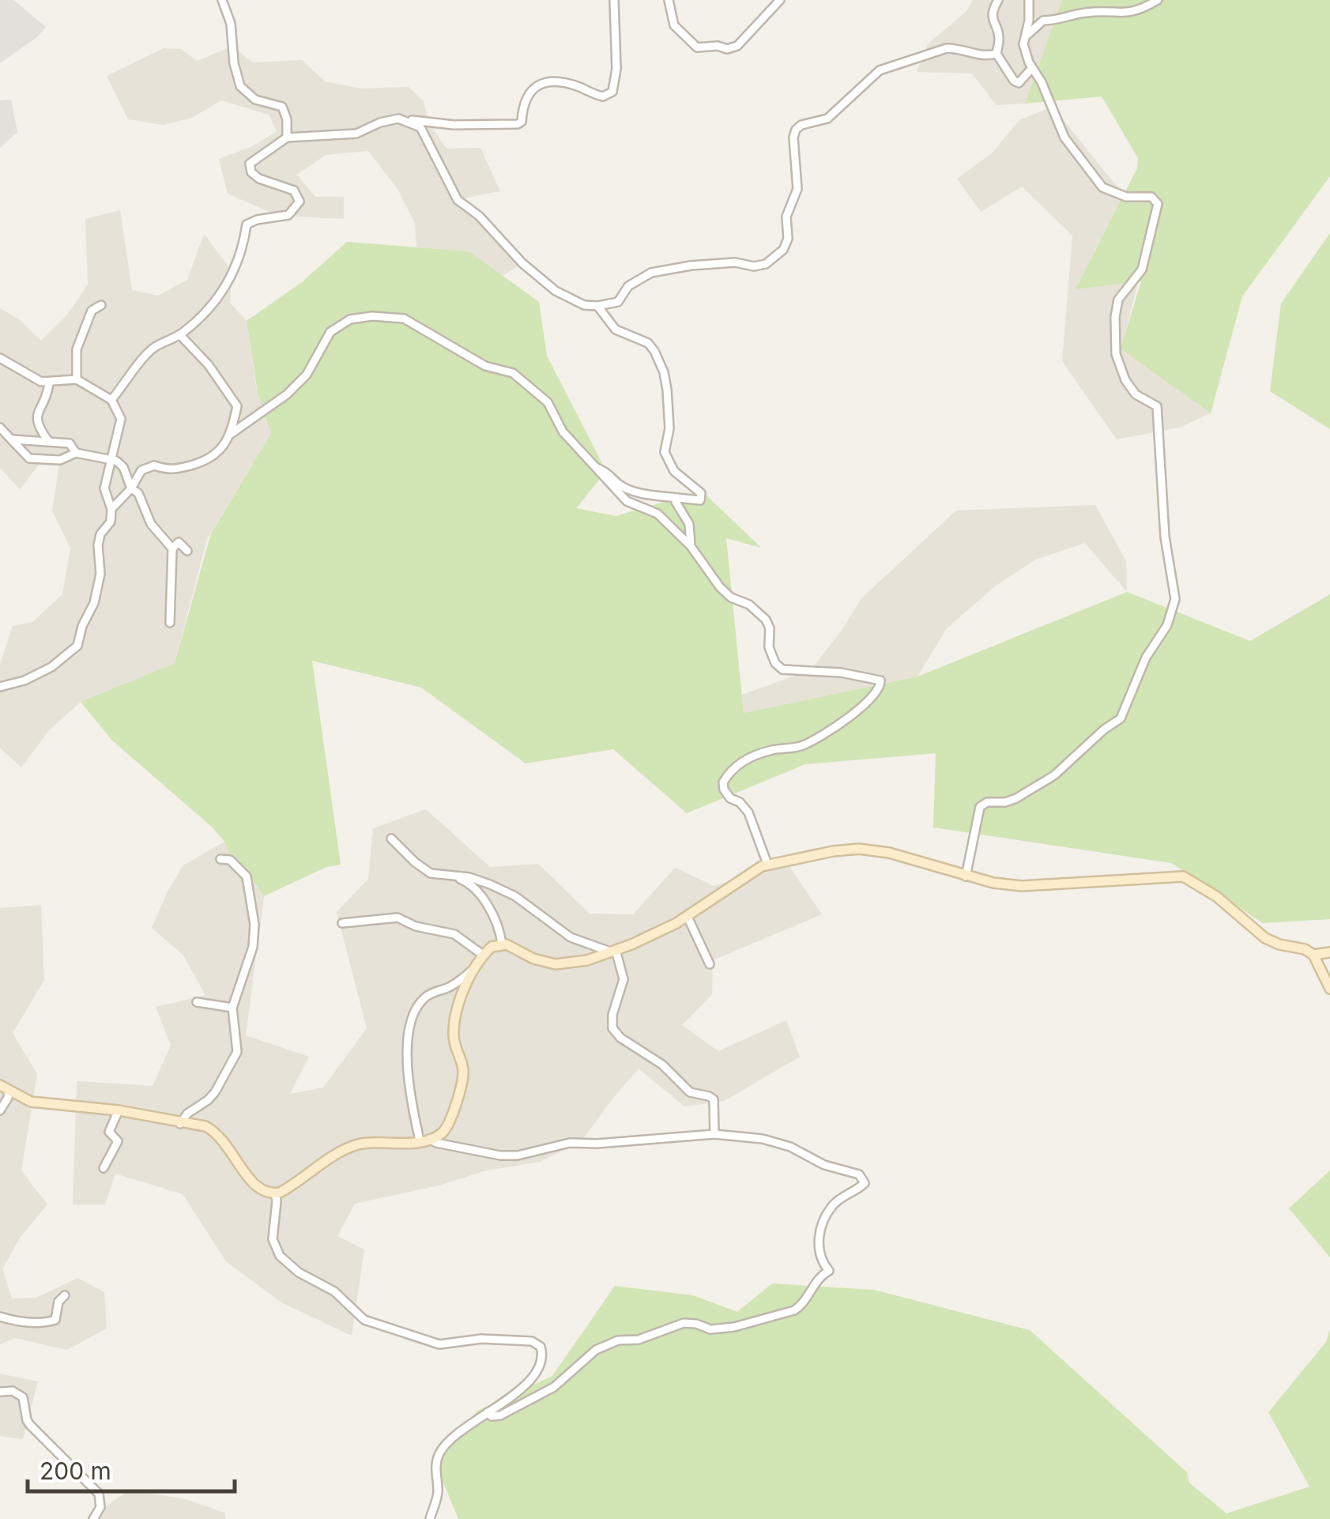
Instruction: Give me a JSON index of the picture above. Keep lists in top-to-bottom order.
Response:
{
  "scale_bar": "200 m"
}
